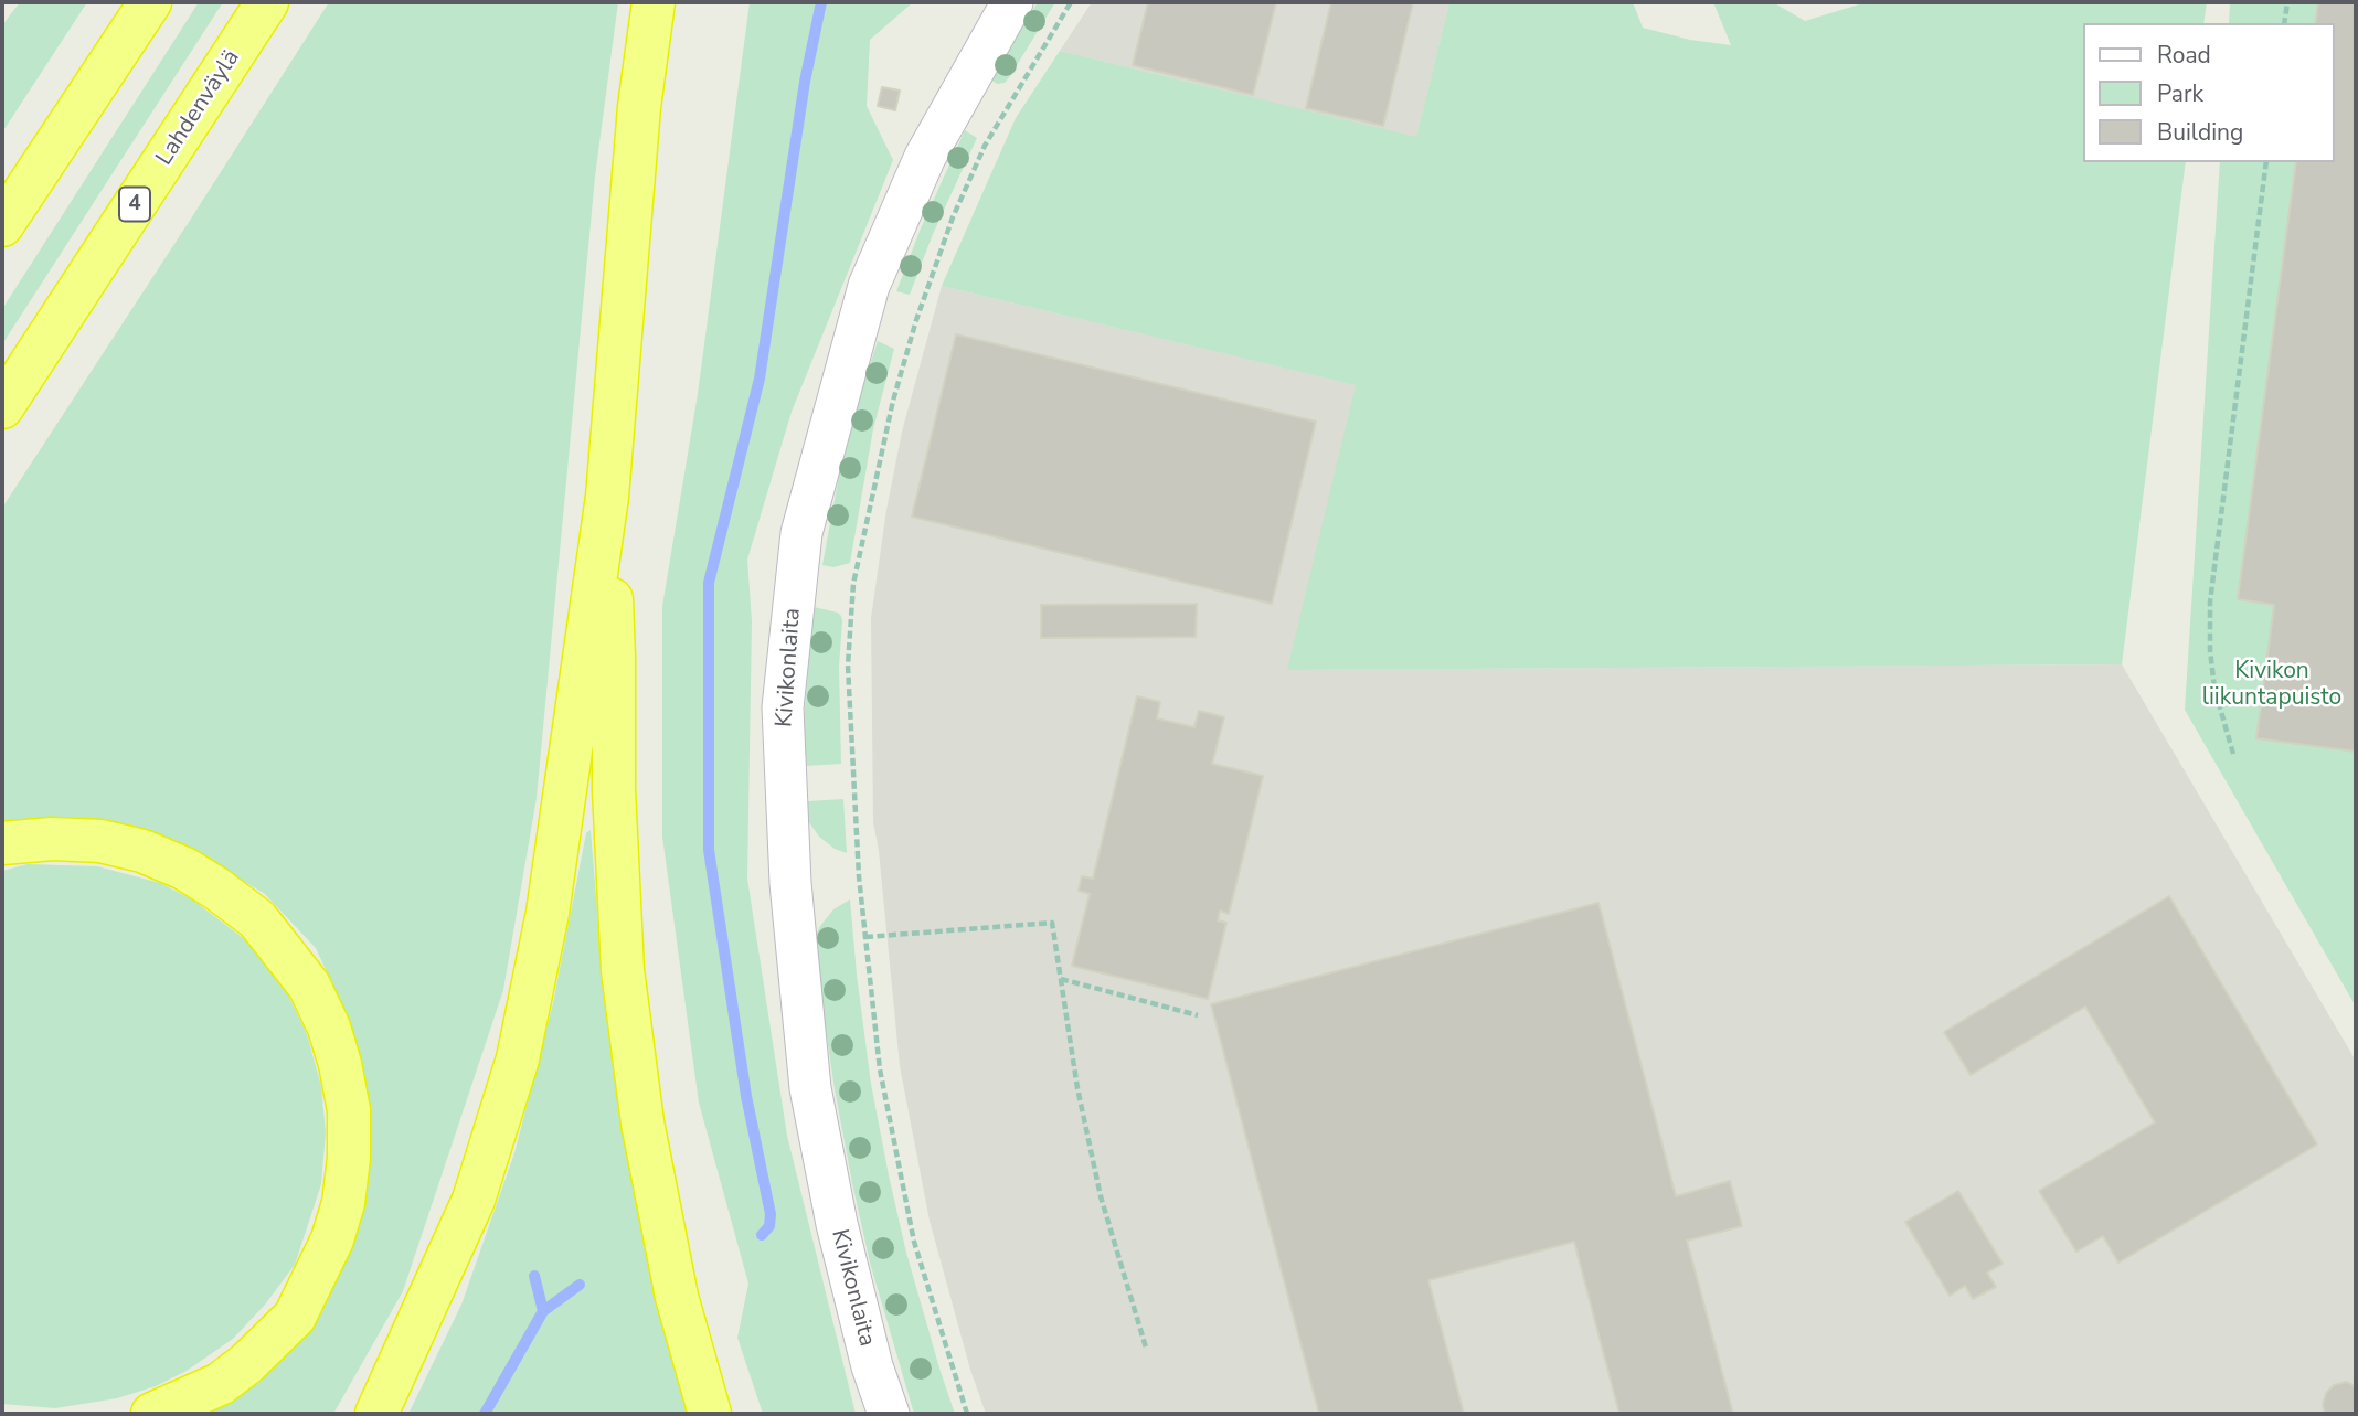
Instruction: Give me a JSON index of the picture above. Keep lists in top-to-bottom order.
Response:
{
  "streets": {
    "highway": ["Lahdenväylä", "4"],
    "street": ["Kivikonlaita"]
  },
  "parks": ["Kivikon liikuntapuisto"],
  "legend": ["Road", "Park", "Building"]
}
